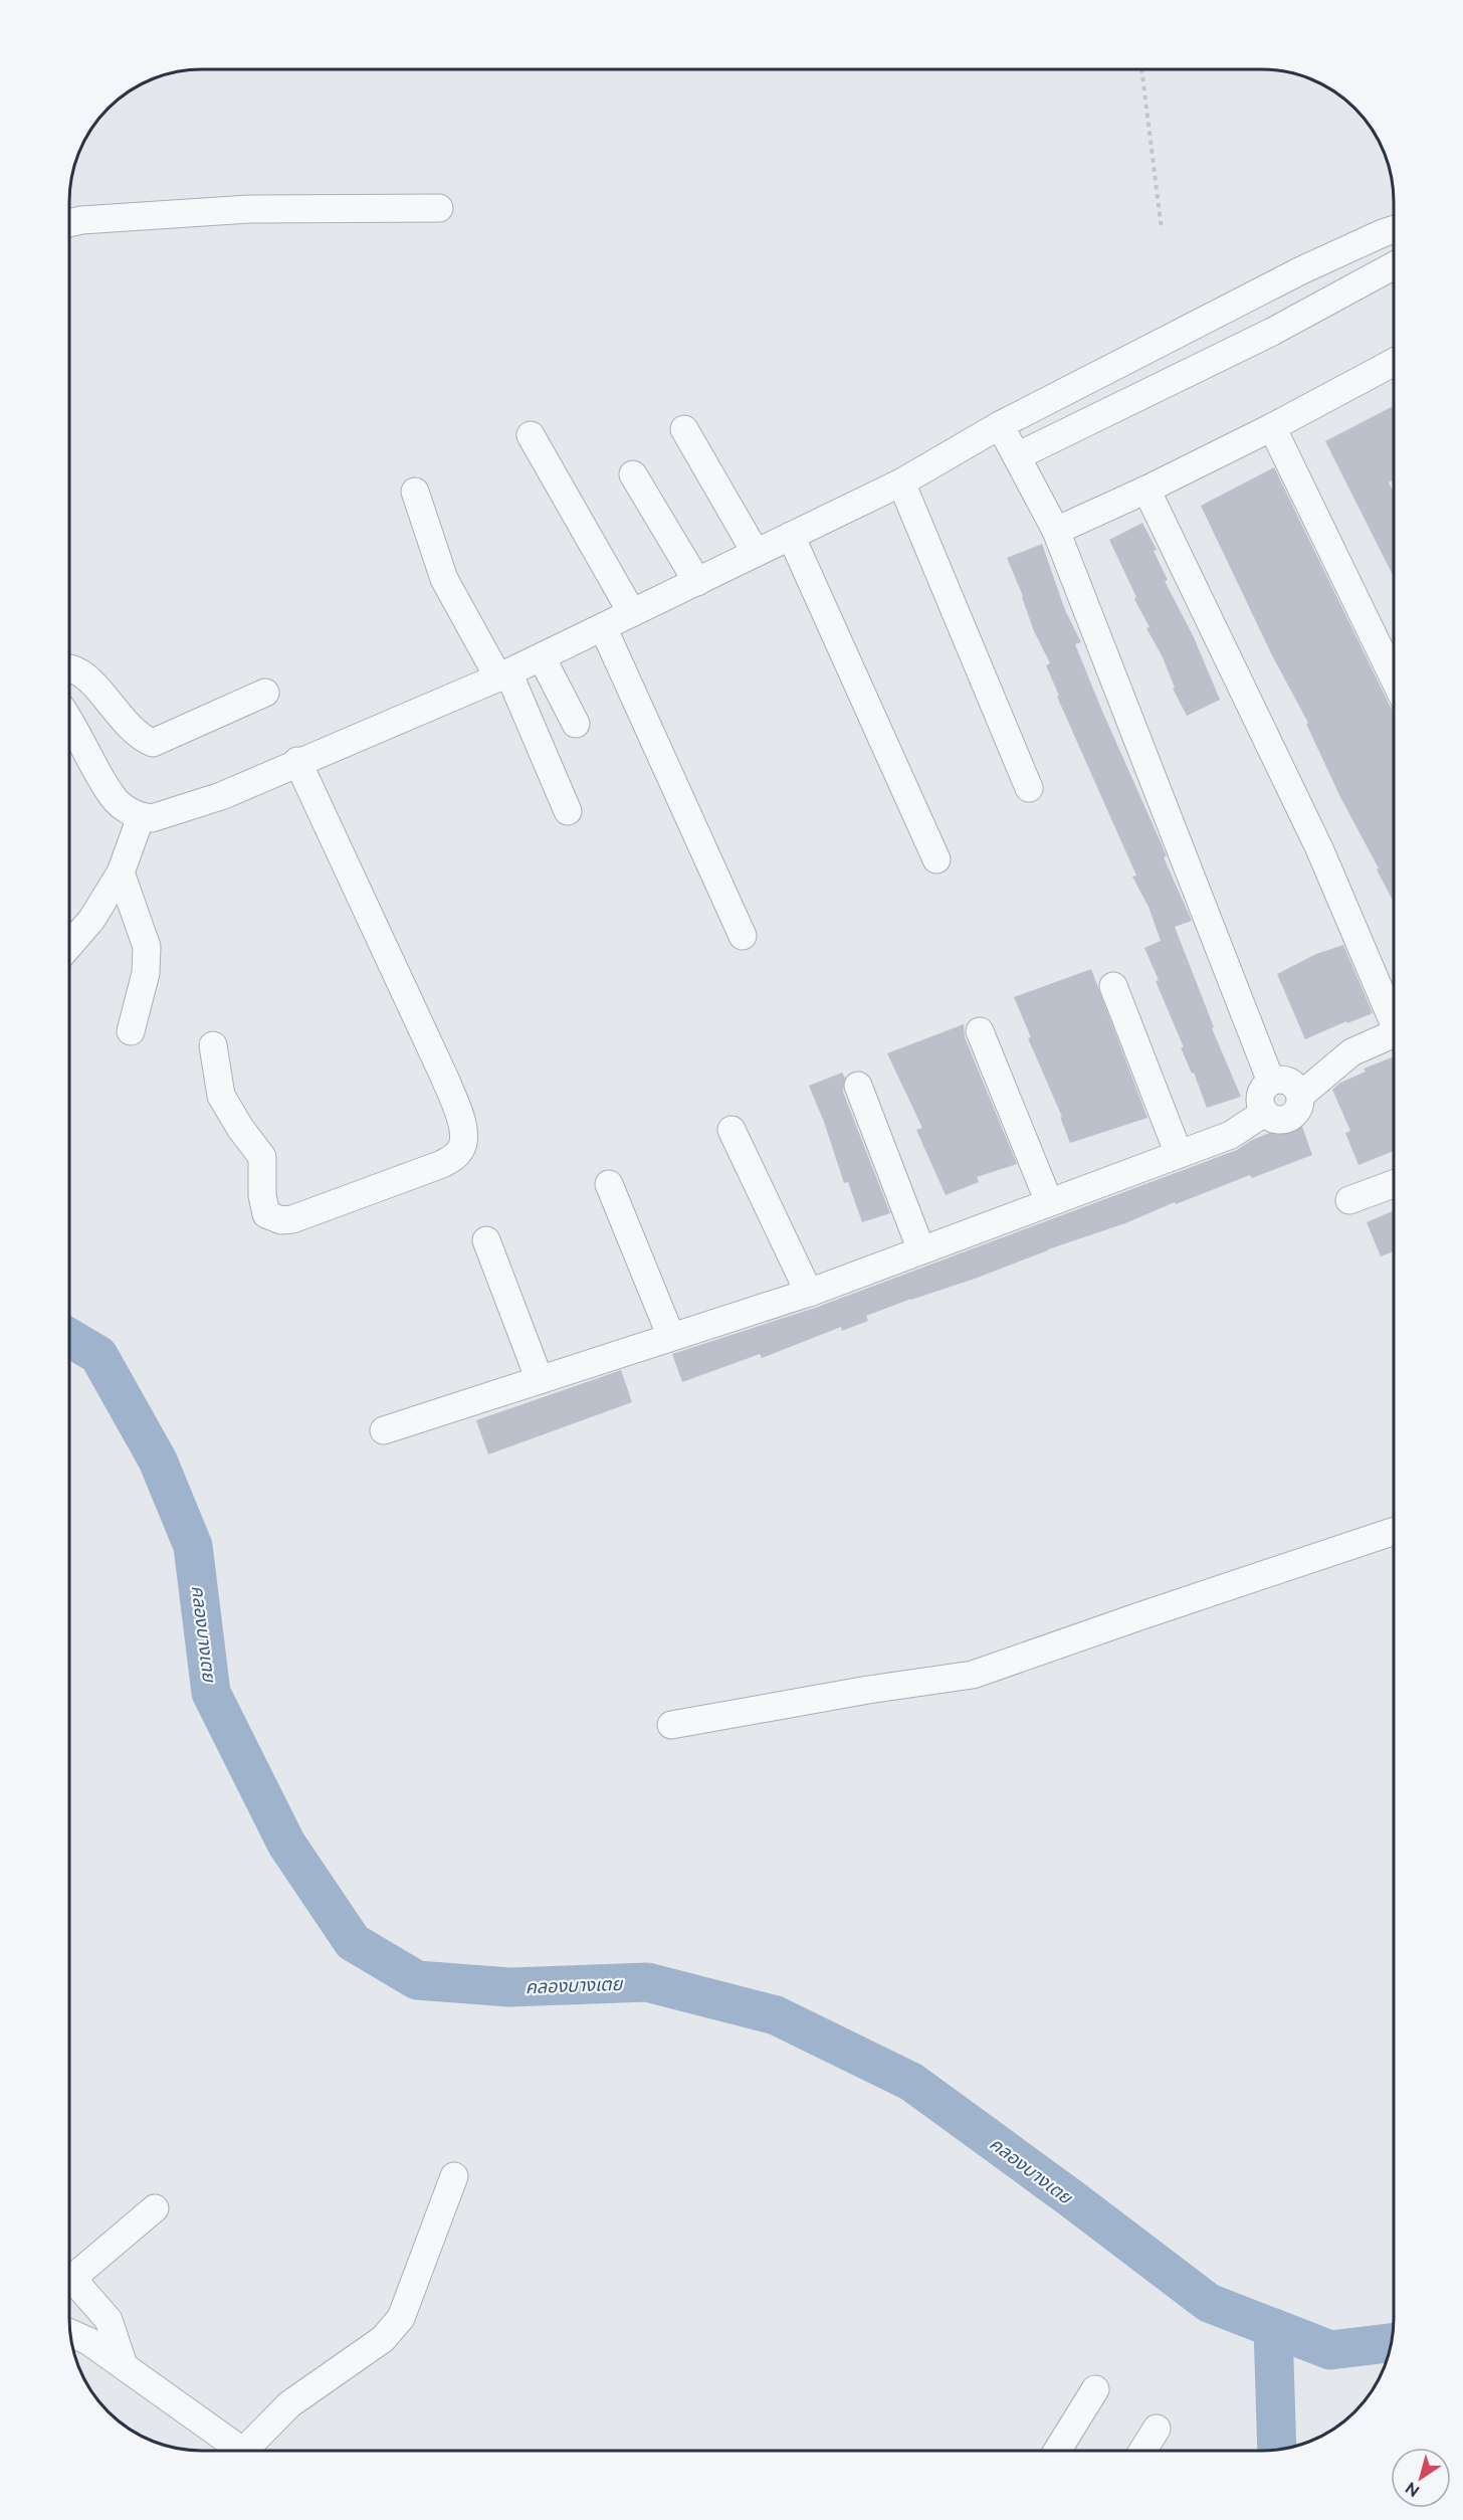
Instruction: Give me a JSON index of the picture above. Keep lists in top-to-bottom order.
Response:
{
  "water": ["คลองบางเตย"],
  "north": "bottom left"
}
